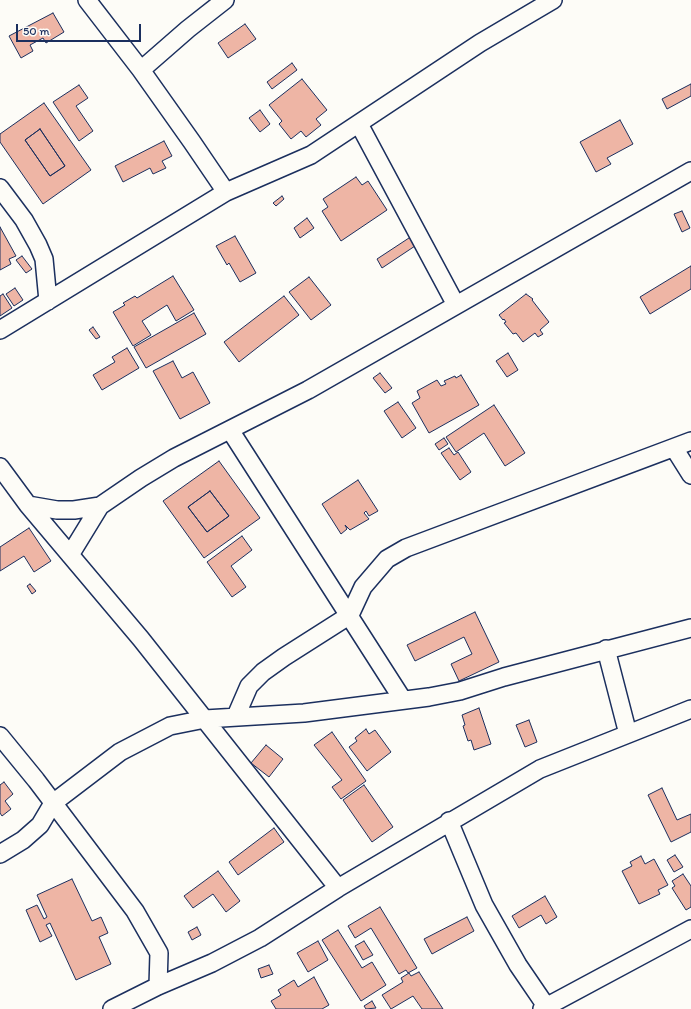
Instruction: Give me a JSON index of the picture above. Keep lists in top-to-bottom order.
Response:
{
  "scale_bar": "50 m"
}
